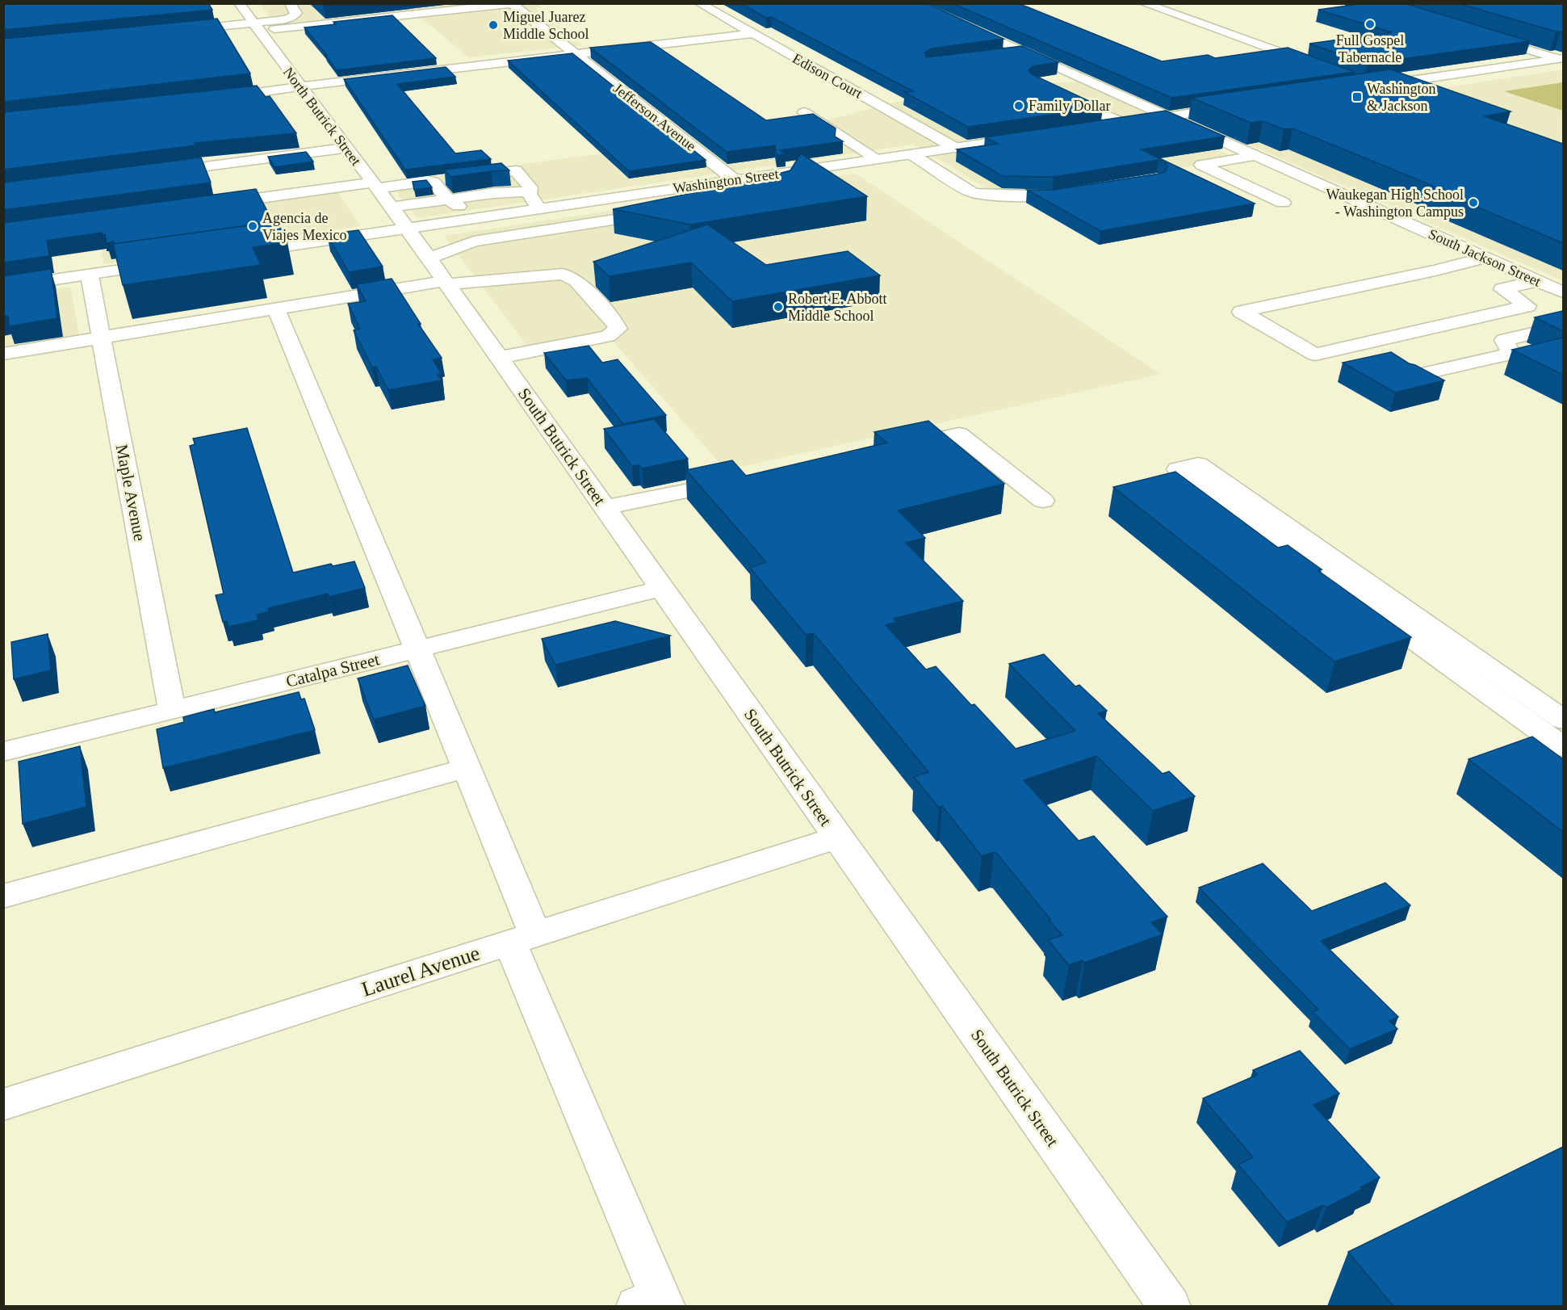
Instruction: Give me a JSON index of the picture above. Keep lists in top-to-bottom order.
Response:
{
  "streets": {
    "street": [
      "Edison Court",
      "North Butrick Street",
      "Jefferson Avenue",
      "Washington Street",
      "South Jackson Street",
      "South Butrick Street",
      "Maple Avenue",
      "Catalpa Street",
      "Laurel Avenue"
    ]
  },
  "crossings": [
    ["Edison Court", "Washington Street"],
    ["North Butrick Street", "Washington Street"],
    ["North Butrick Street", "South Butrick Street"],
    ["Jefferson Avenue", "Washington Street"],
    ["Washington Street", "South Butrick Street"],
    ["South Butrick Street", "Catalpa Street"],
    ["South Butrick Street", "Laurel Avenue"],
    ["Maple Avenue", "Catalpa Street"]
  ],
  "places": {
    "other": [
      "Full Gospel Tabernacle",
      "Miguel Juarez Middle School",
      "Family Dollar",
      "Waukegan High School - Washington Campus",
      "Agencia de Viajes Mexico",
      "Robert E. Abbott Middle School"
    ],
    "transit": ["Washington & Jackson"]
  }
}
